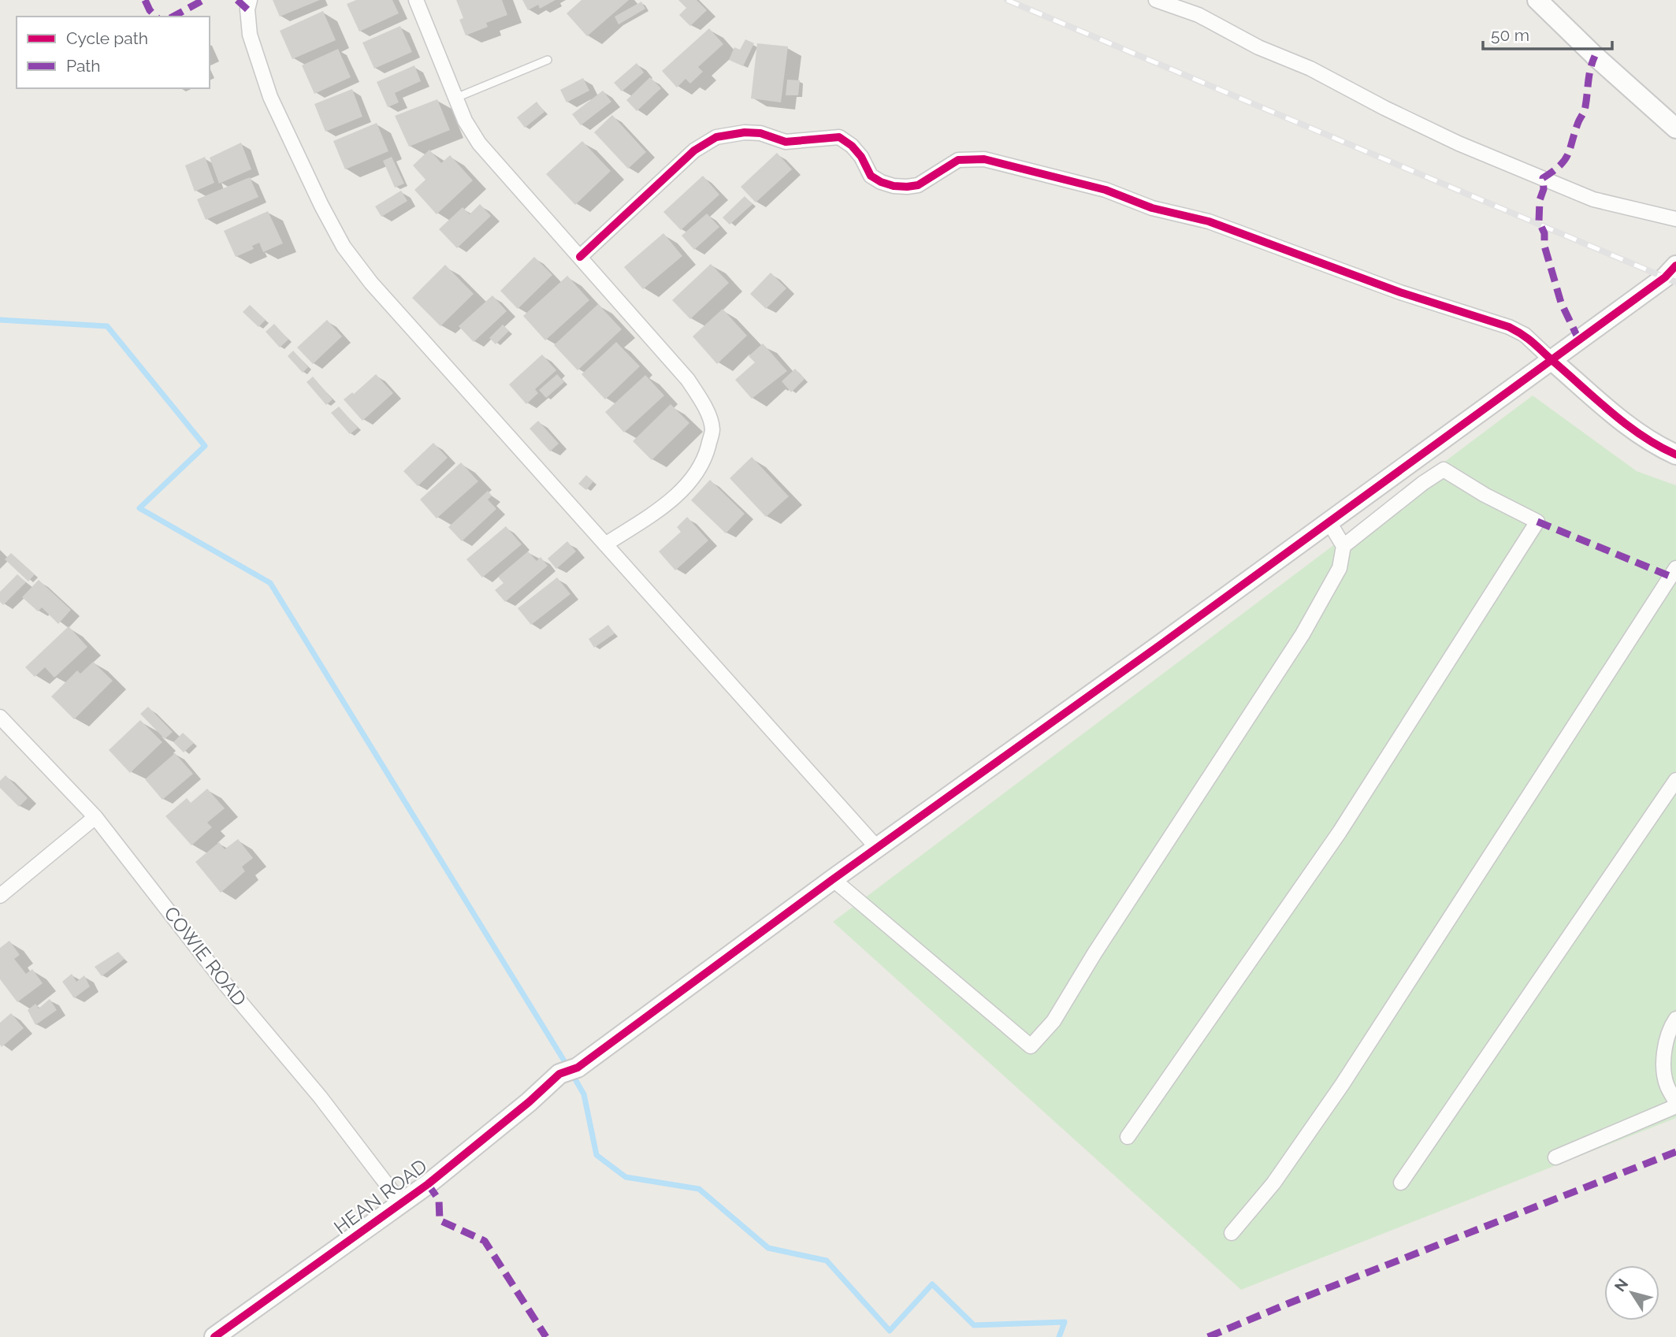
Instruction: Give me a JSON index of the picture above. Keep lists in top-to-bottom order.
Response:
{
  "streets": {
    "street": ["COWIE ROAD", "HEAN ROAD"]
  },
  "crossings": [
    ["COWIE ROAD", "HEAN ROAD"]
  ],
  "legend": ["Cycle path", "Path"],
  "scale_bar": "50 m",
  "north": "top left"
}
